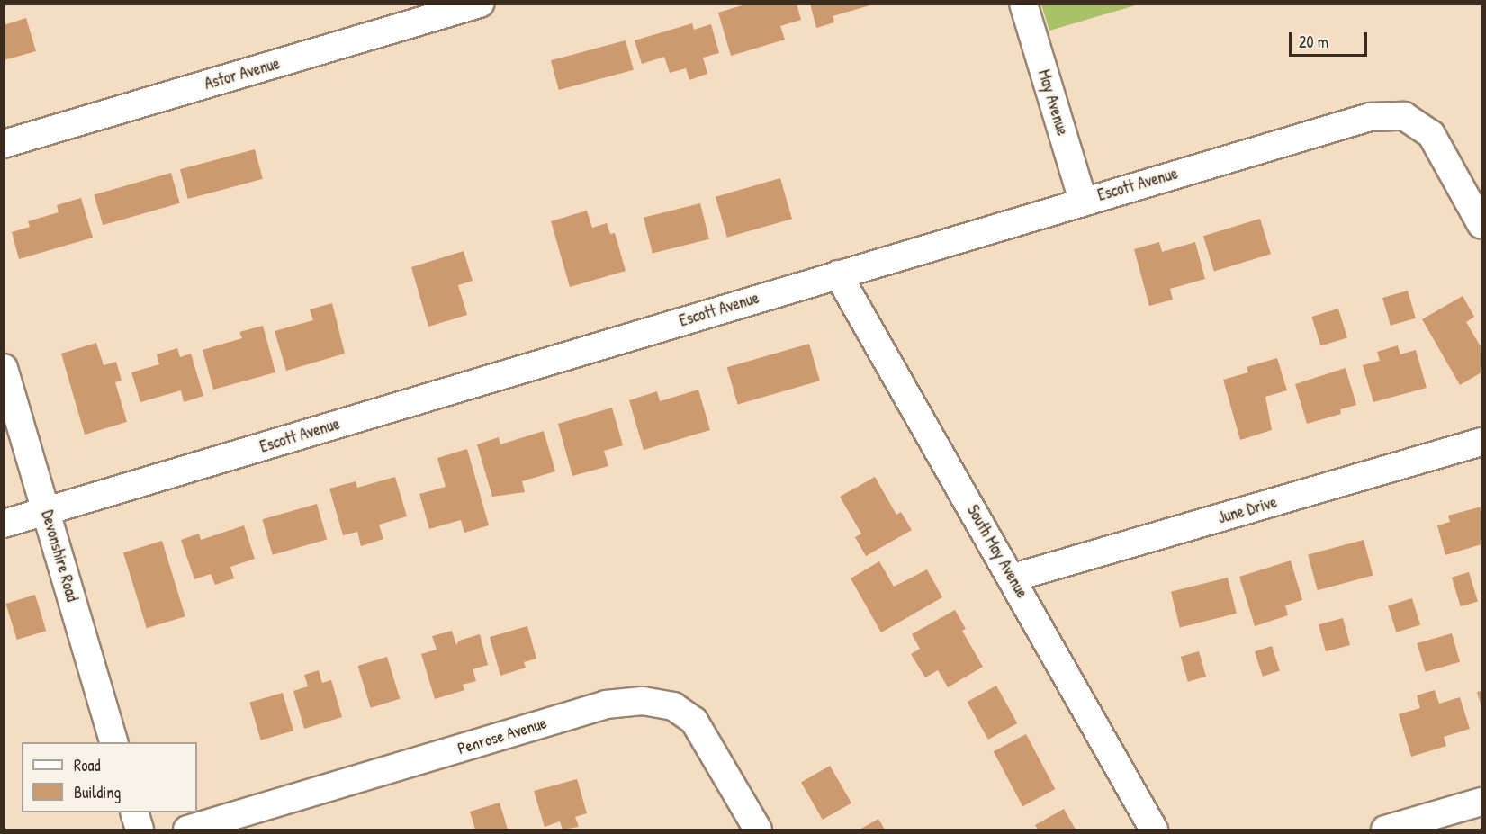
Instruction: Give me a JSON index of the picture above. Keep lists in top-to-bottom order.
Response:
{
  "streets": {
    "street": [
      "Astor Avenue",
      "May Avenue",
      "Escott Avenue",
      "June Drive",
      "South May Avenue",
      "Devonshire Road",
      "Penrose Avenue"
    ]
  },
  "crossings": [
    ["May Avenue", "Escott Avenue"],
    ["Escott Avenue", "South May Avenue"],
    ["Escott Avenue", "Devonshire Road"],
    ["June Drive", "South May Avenue"]
  ],
  "legend": ["Road", "Building"],
  "scale_bar": "20 m"
}
